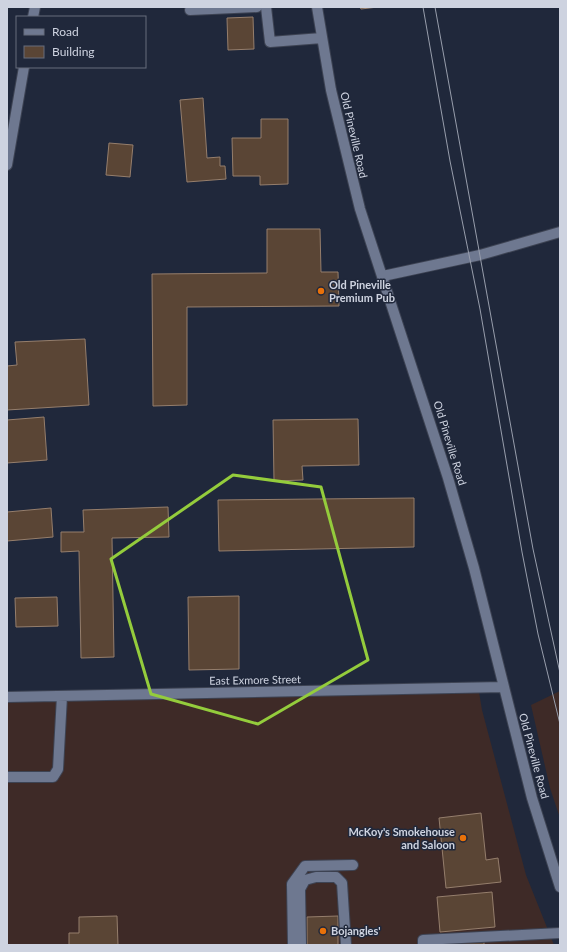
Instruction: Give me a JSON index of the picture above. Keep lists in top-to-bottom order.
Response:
{
  "streets": {
    "street": ["Old Pineville Road", "East Exmore Street"]
  },
  "crossings": [
    ["Old Pineville Road", "East Exmore Street"]
  ],
  "places": ["Old Pineville Premium Pub", "McKoy's Smokehouse and Saloon", "Bojangles'"],
  "legend": ["Road", "Building"]
}
